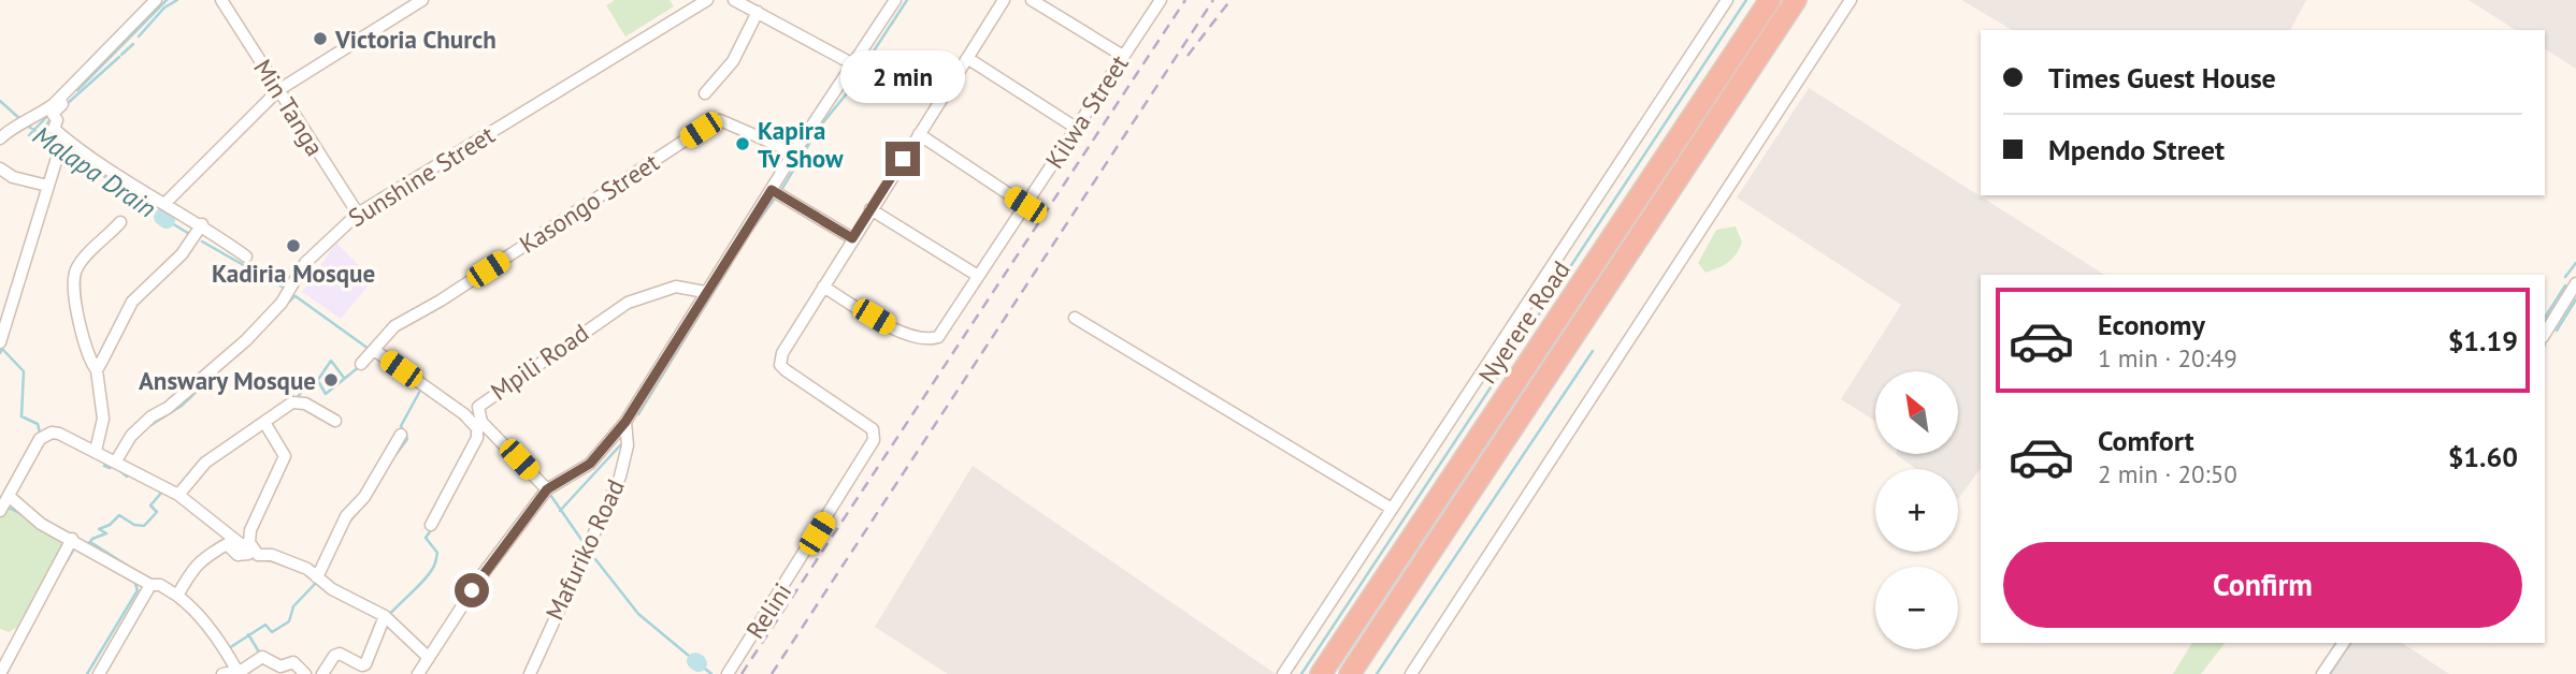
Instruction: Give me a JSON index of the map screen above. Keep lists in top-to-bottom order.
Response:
{
  "streets": {
    "highway": ["Nyerere Road"],
    "street": [
      "Min Tanga",
      "Kilwa Street",
      "Sunshine Street",
      "Kasongo Street",
      "Mpili Road",
      "Mafuriko Road",
      "Relini"
    ]
  },
  "crossings": [
    ["Min Tanga", "Sunshine Street"],
    ["Kilwa Street", "Relini"],
    ["Kasongo Street", "Mafuriko Road"],
    ["Mpili Road", "Mafuriko Road"]
  ],
  "water": ["Malapa Drain"],
  "places": [
    "Victoria Church",
    "Kapira Tv Show",
    "Kadiria Mosque",
    "Answary Mosque"
  ],
  "north": "top left",
  "page": {
    "banner": ["Times Guest House", "Mpendo Street"],
    "bubble": "2 min",
    "list": [
      {
        "name": "Economy",
        "note": "1 min · 20:49",
        "value": "$1.19"
      },
      {
        "name": "Comfort",
        "note": "2 min · 20:50",
        "value": "$1.60"
      }
    ],
    "map_buttons": ["+", "−"],
    "buttons": "Confirm"
  }
}
